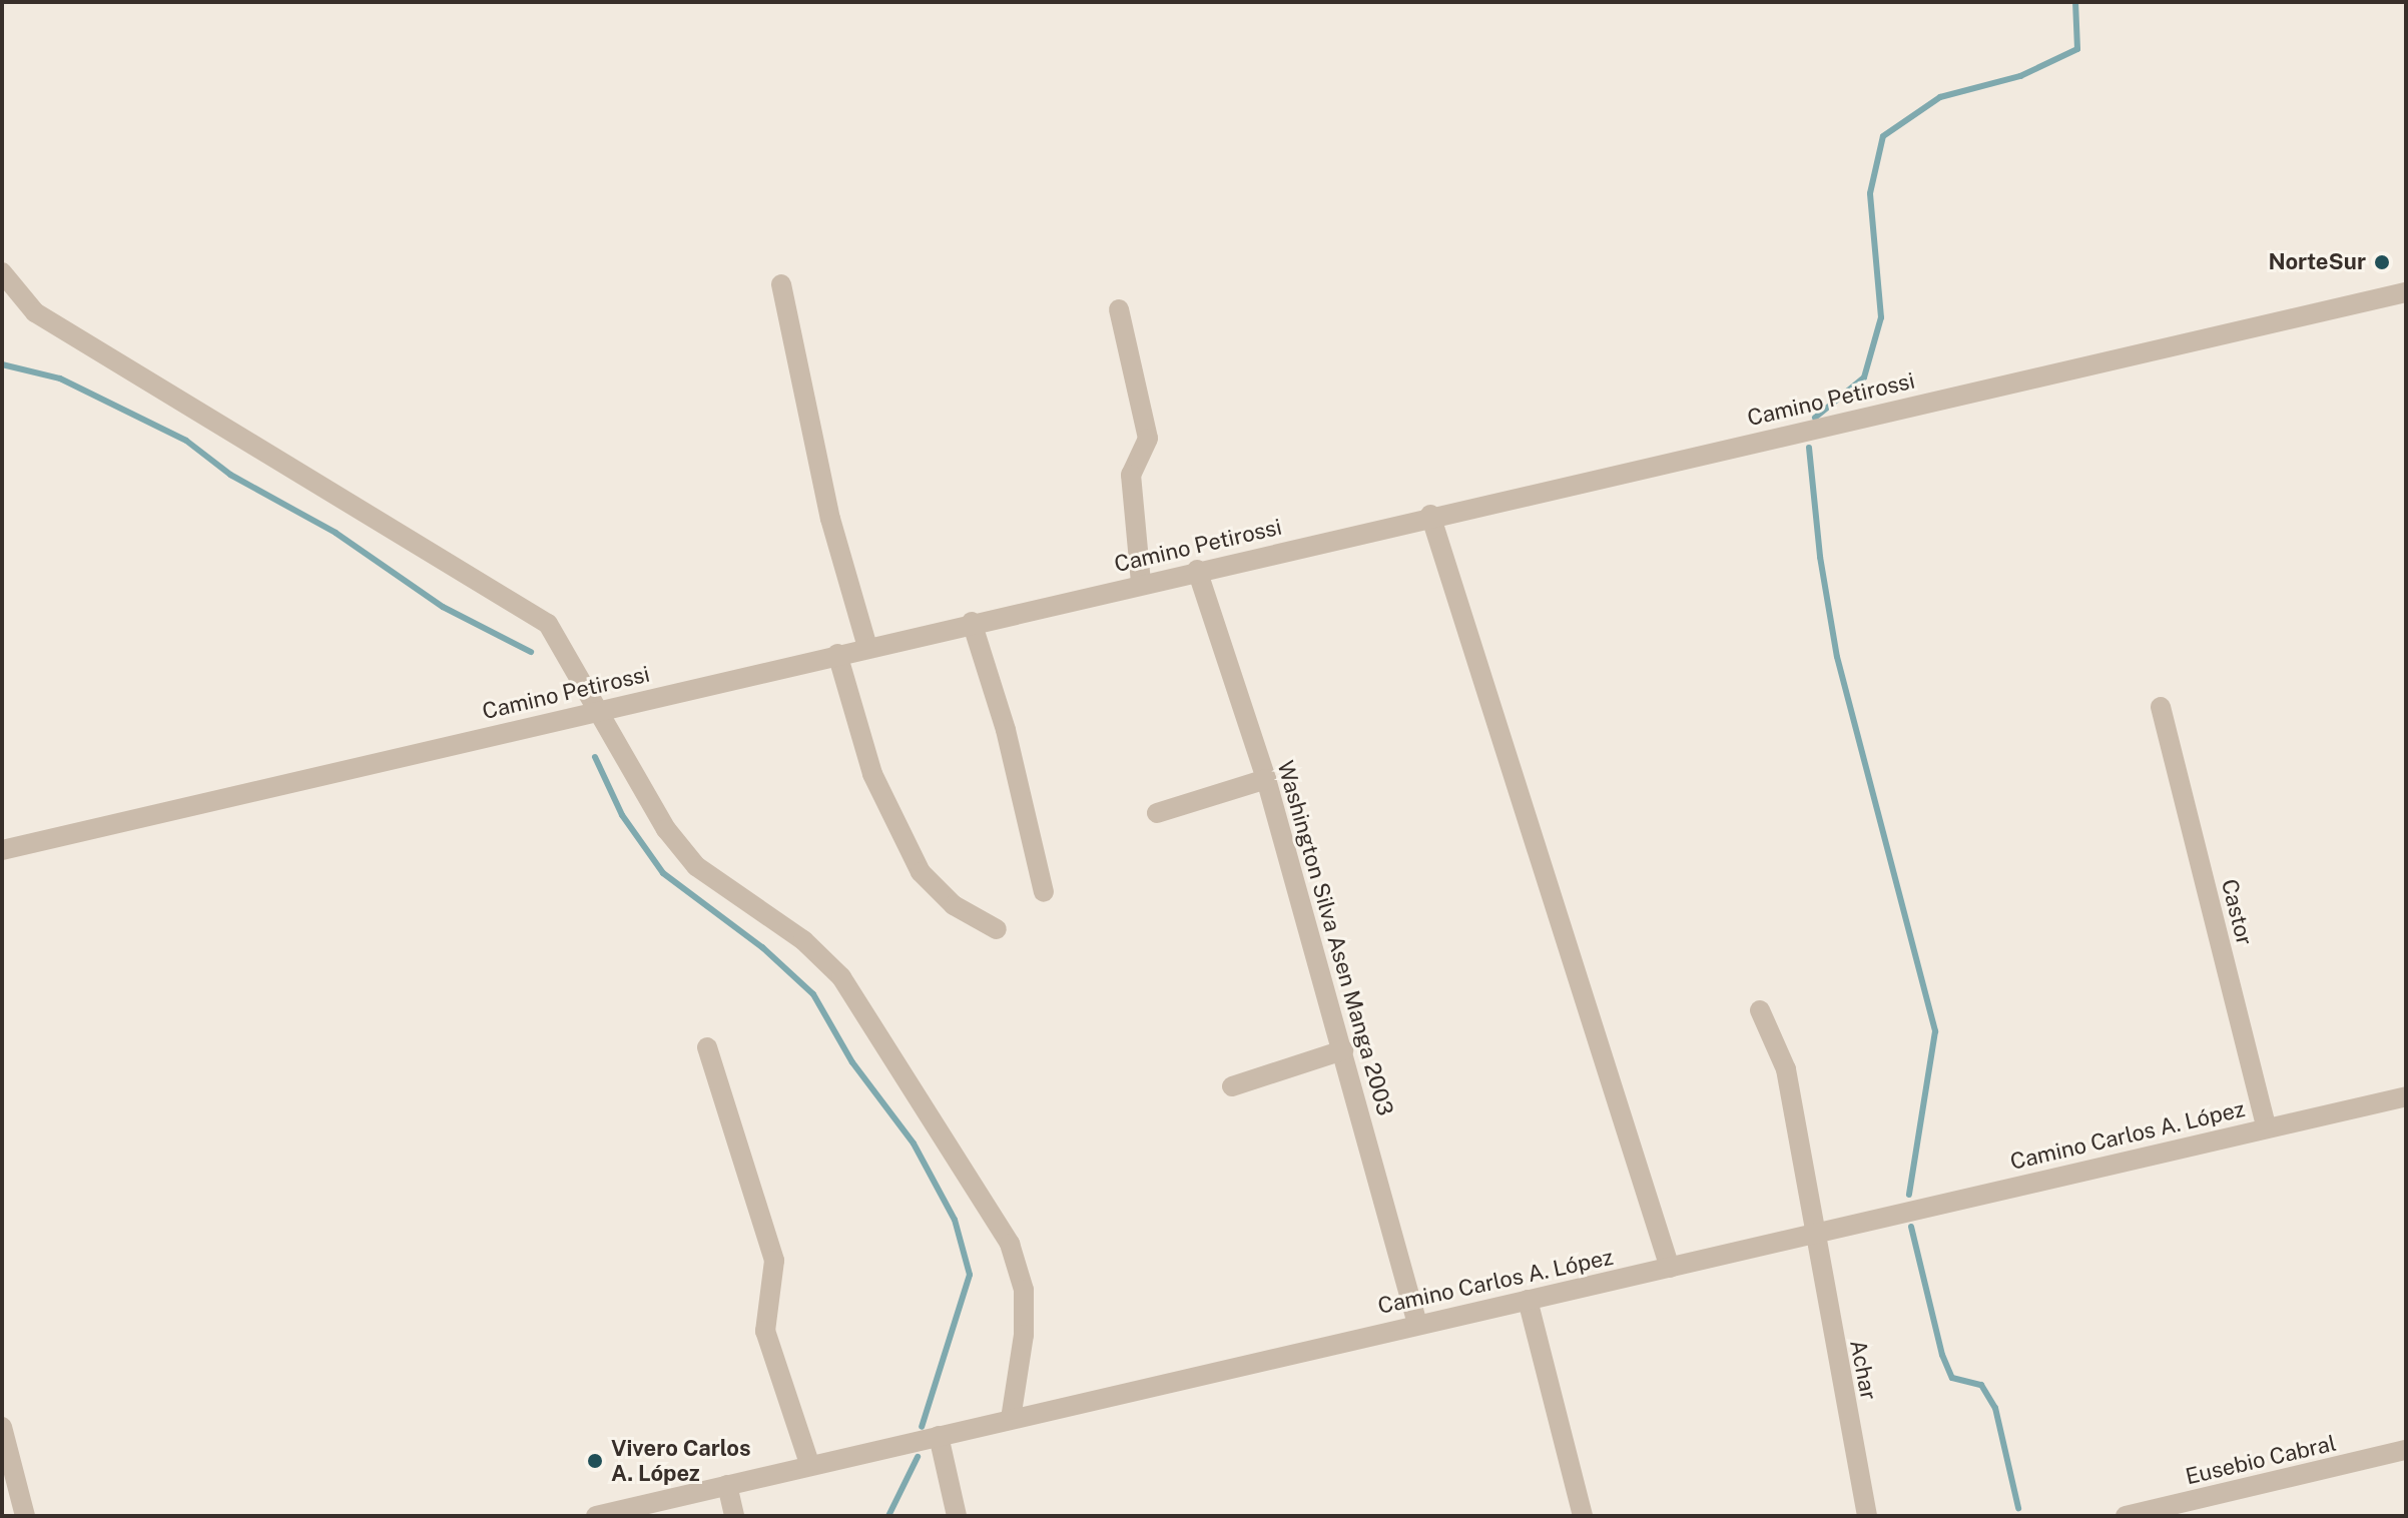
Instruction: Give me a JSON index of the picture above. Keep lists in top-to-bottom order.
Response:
{
  "streets": {
    "street": [
      "Camino Petirossi",
      "Castor",
      "Washington Silva Asen Manga 2003",
      "Camino Carlos A. López",
      "Achar",
      "Eusebio Cabral"
    ]
  },
  "crossings": [
    ["Camino Petirossi", "Washington Silva Asen Manga 2003"],
    ["Castor", "Camino Carlos A. López"],
    ["Washington Silva Asen Manga 2003", "Camino Carlos A. López"],
    ["Camino Carlos A. López", "Achar"]
  ],
  "places": ["NorteSur", "Vivero Carlos A. López"]
}
